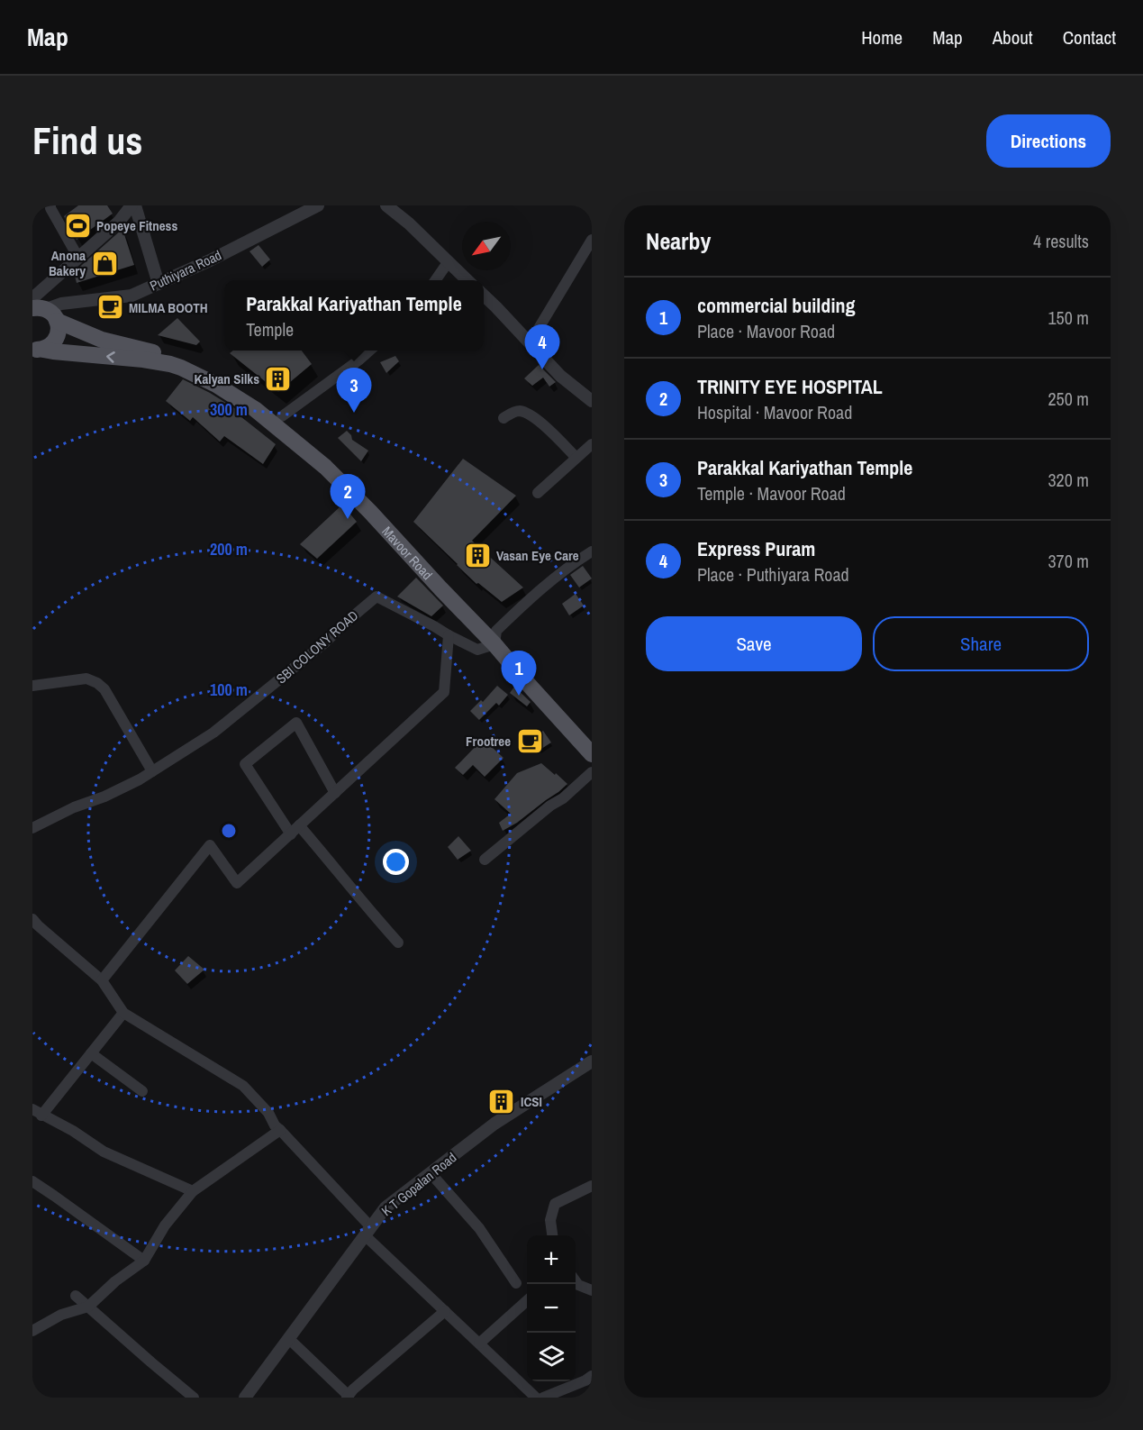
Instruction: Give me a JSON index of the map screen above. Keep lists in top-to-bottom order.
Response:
{
  "streets": {
    "main road": ["Mavoor Road"],
    "street": ["Puthiyara Road", "SBI COLONY ROAD", "K T Gopalan Road"]
  },
  "crossings": [
    ["Puthiyara Road", "Mavoor Road"],
    ["Mavoor Road", "SBI COLONY ROAD"]
  ],
  "places": {
    "sports": ["Popeye Fitness"],
    "shop": ["Anona Bakery"],
    "cafe": ["MILMA BOOTH", "Frootree"],
    "building": ["Kalyan Silks", "Vasan Eye Care", "ICSI"]
  },
  "north": "bottom left",
  "page": {
    "header": "Map",
    "nav": [
      "Home",
      "Map",
      "About",
      "Contact"
    ],
    "buttons": [
      "Directions",
      ["Save", "Share"]
    ],
    "title": "Find us",
    "heading": ["Nearby", "4 results"],
    "list": [
      {
        "mark": "1",
        "name": "commercial building",
        "note": "Place · Mavoor Road",
        "value": "150 m"
      },
      {
        "mark": "2",
        "name": "TRINITY EYE HOSPITAL",
        "note": "Hospital · Mavoor Road",
        "value": "250 m"
      },
      {
        "mark": "3",
        "name": "Parakkal Kariyathan Temple",
        "note": "Temple · Mavoor Road",
        "value": "320 m"
      },
      {
        "mark": "4",
        "name": "Express Puram",
        "note": "Place · Puthiyara Road",
        "value": "370 m"
      }
    ],
    "popup": ["Parakkal Kariyathan Temple", "Temple"],
    "pins": [
      "4",
      "3",
      "2",
      "1"
    ],
    "map_buttons": ["+", "−"]
  },
  "rings": ["300 m", "200 m", "100 m"]
}
